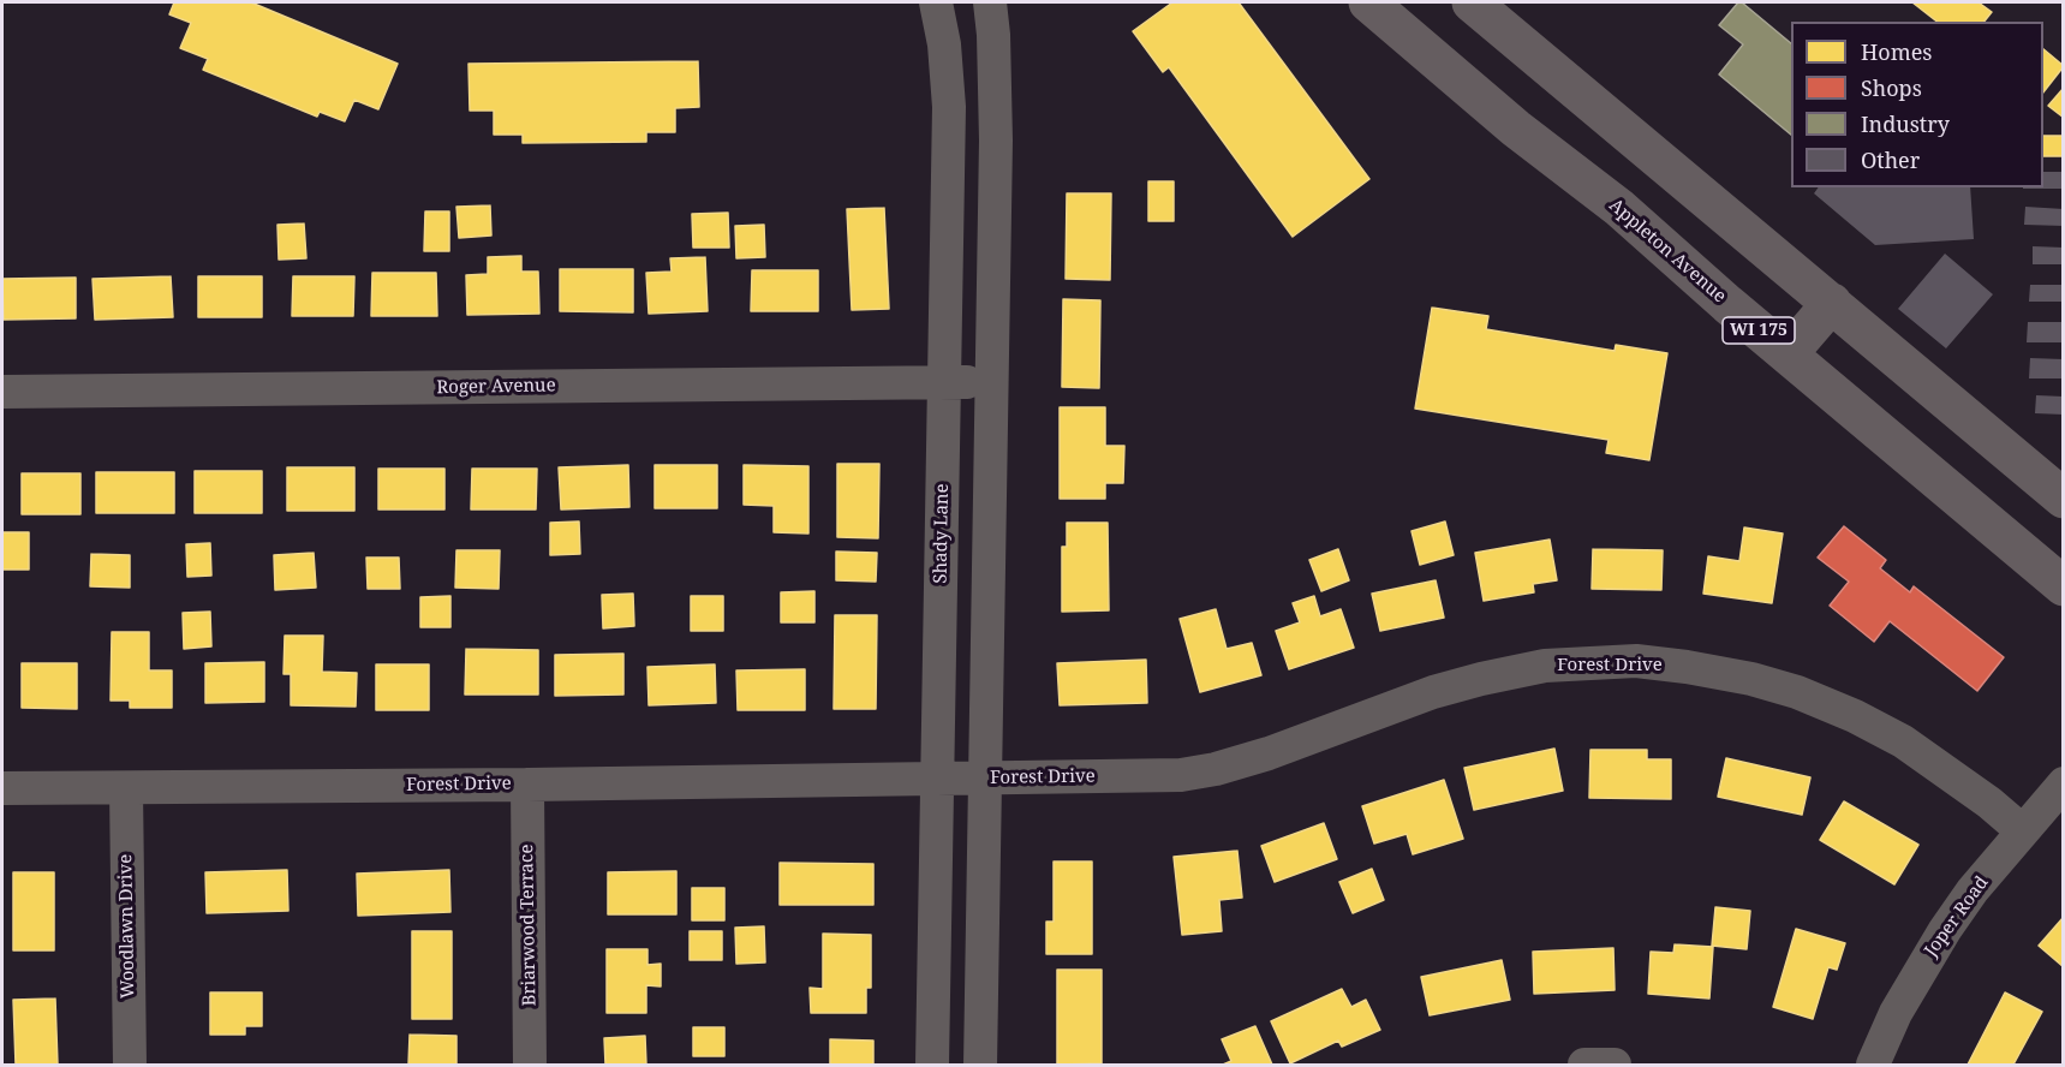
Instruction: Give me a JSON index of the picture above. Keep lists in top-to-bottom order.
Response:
{
  "streets": {
    "main road": ["Appleton Avenue", "WI 175"],
    "street": [
      "Roger Avenue",
      "Shady Lane",
      "Forest Drive",
      "Joper Road",
      "Briarwood Terrace",
      "Woodlawn Drive"
    ]
  },
  "crossings": [
    ["Roger Avenue", "Shady Lane"],
    ["Shady Lane", "Forest Drive"],
    ["Forest Drive", "Joper Road"],
    ["Forest Drive", "Briarwood Terrace"],
    ["Forest Drive", "Woodlawn Drive"]
  ],
  "legend": [
    "Homes",
    "Shops",
    "Industry",
    "Other"
  ]
}
